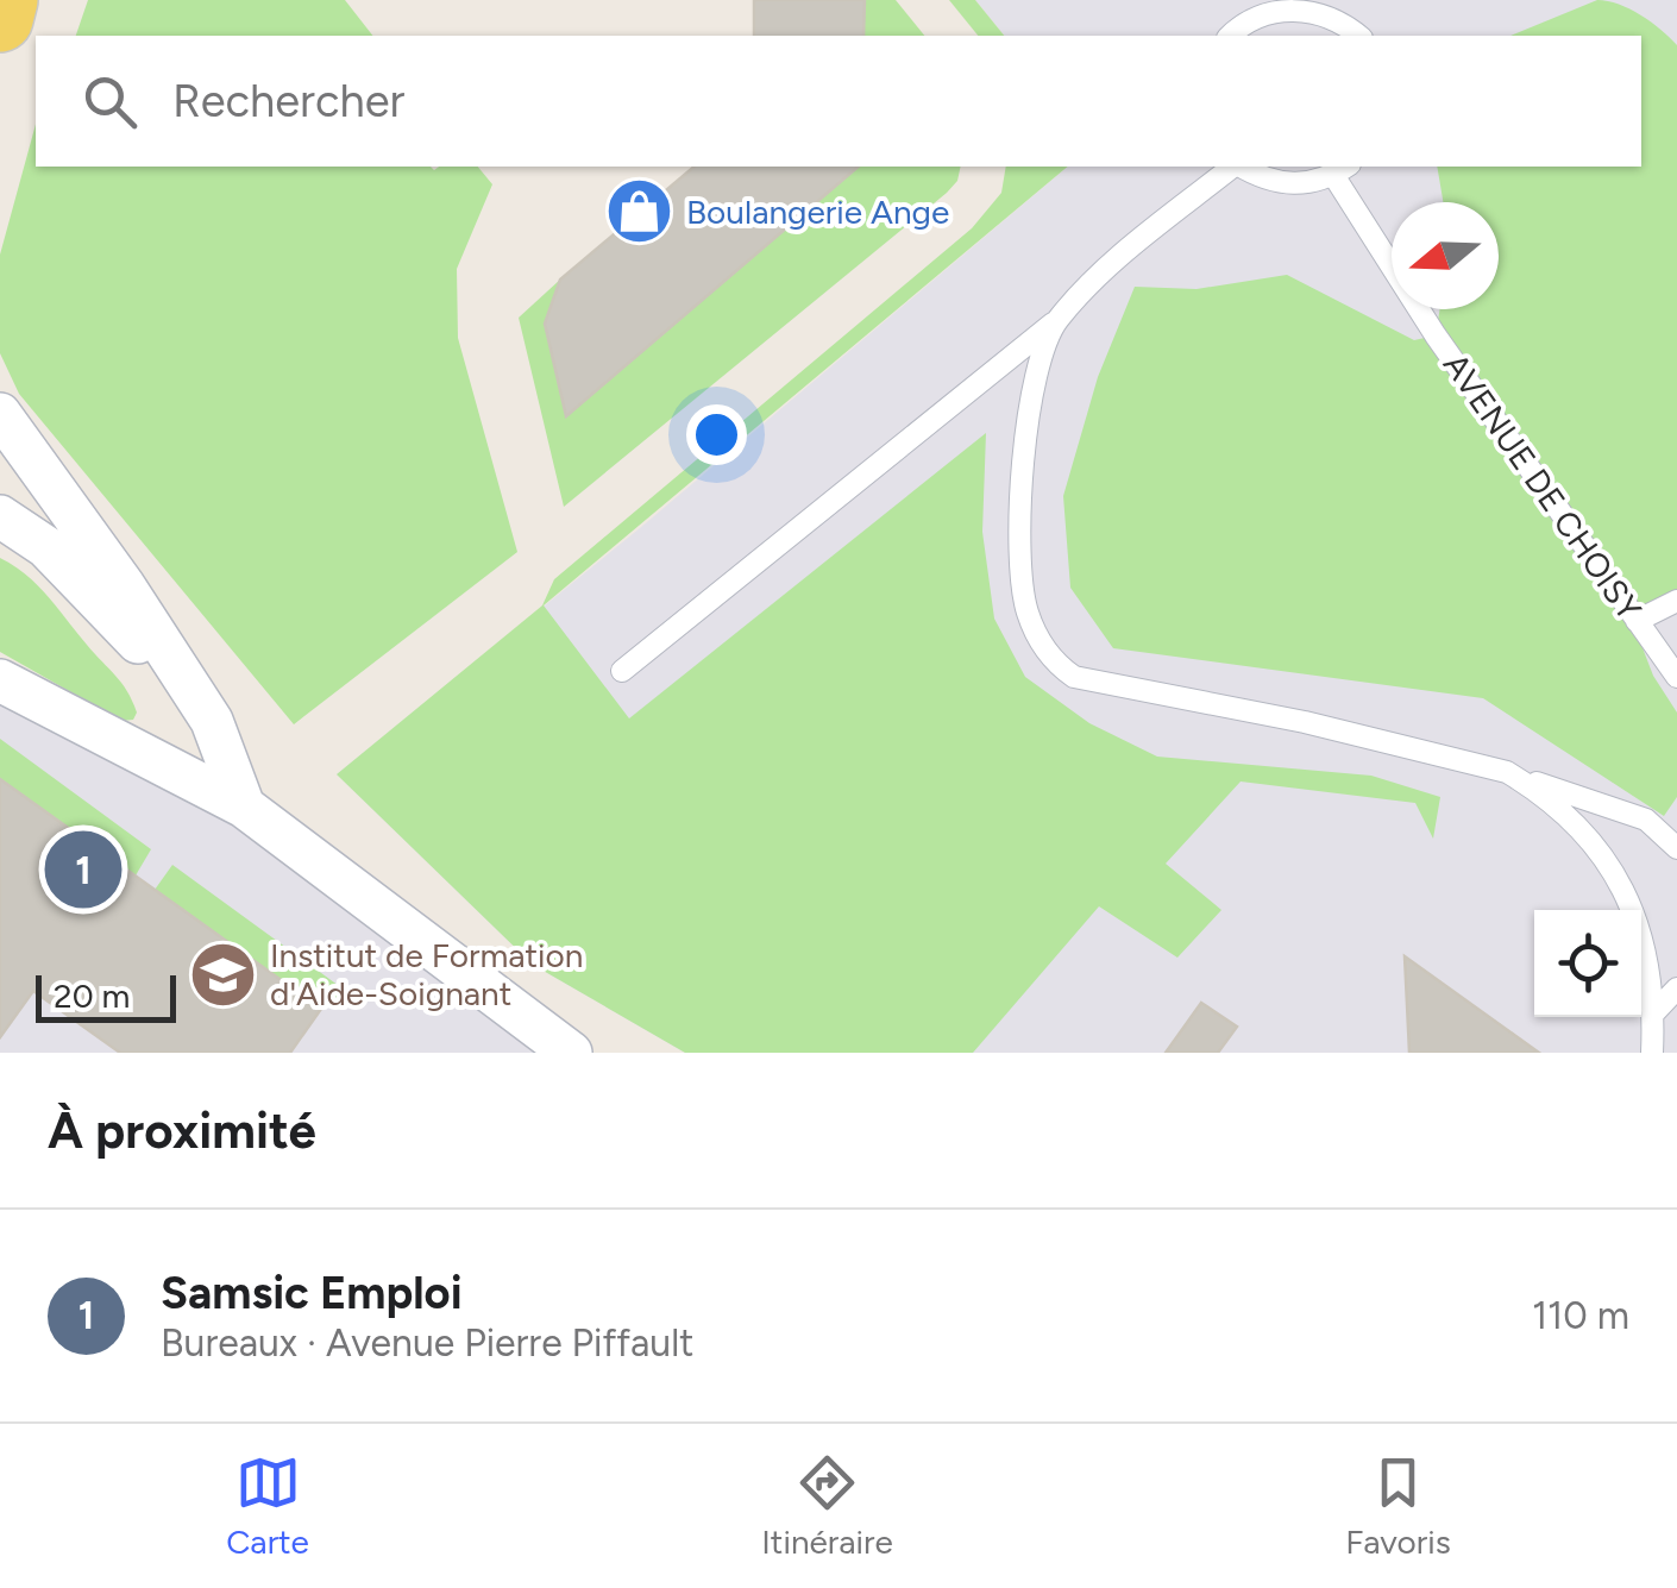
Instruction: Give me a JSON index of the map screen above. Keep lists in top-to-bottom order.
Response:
{
  "streets": {
    "lane": ["AVENUE DE CHOISY"]
  },
  "places": {
    "shop": ["Boulangerie Ange"],
    "school or university": ["Institut de Formation d'Aide-Soignant"]
  },
  "scale_bar": "20 m",
  "north": "left",
  "page": {
    "search": "Rechercher",
    "pins": "1",
    "scale": "20 m",
    "heading": "À proximité",
    "list": [
      {
        "mark": "1",
        "name": "Samsic Emploi",
        "note": "Bureaux · Avenue Pierre Piffault",
        "value": "110 m"
      }
    ],
    "nav": ["Carte", "Itinéraire", "Favoris"]
  }
}
